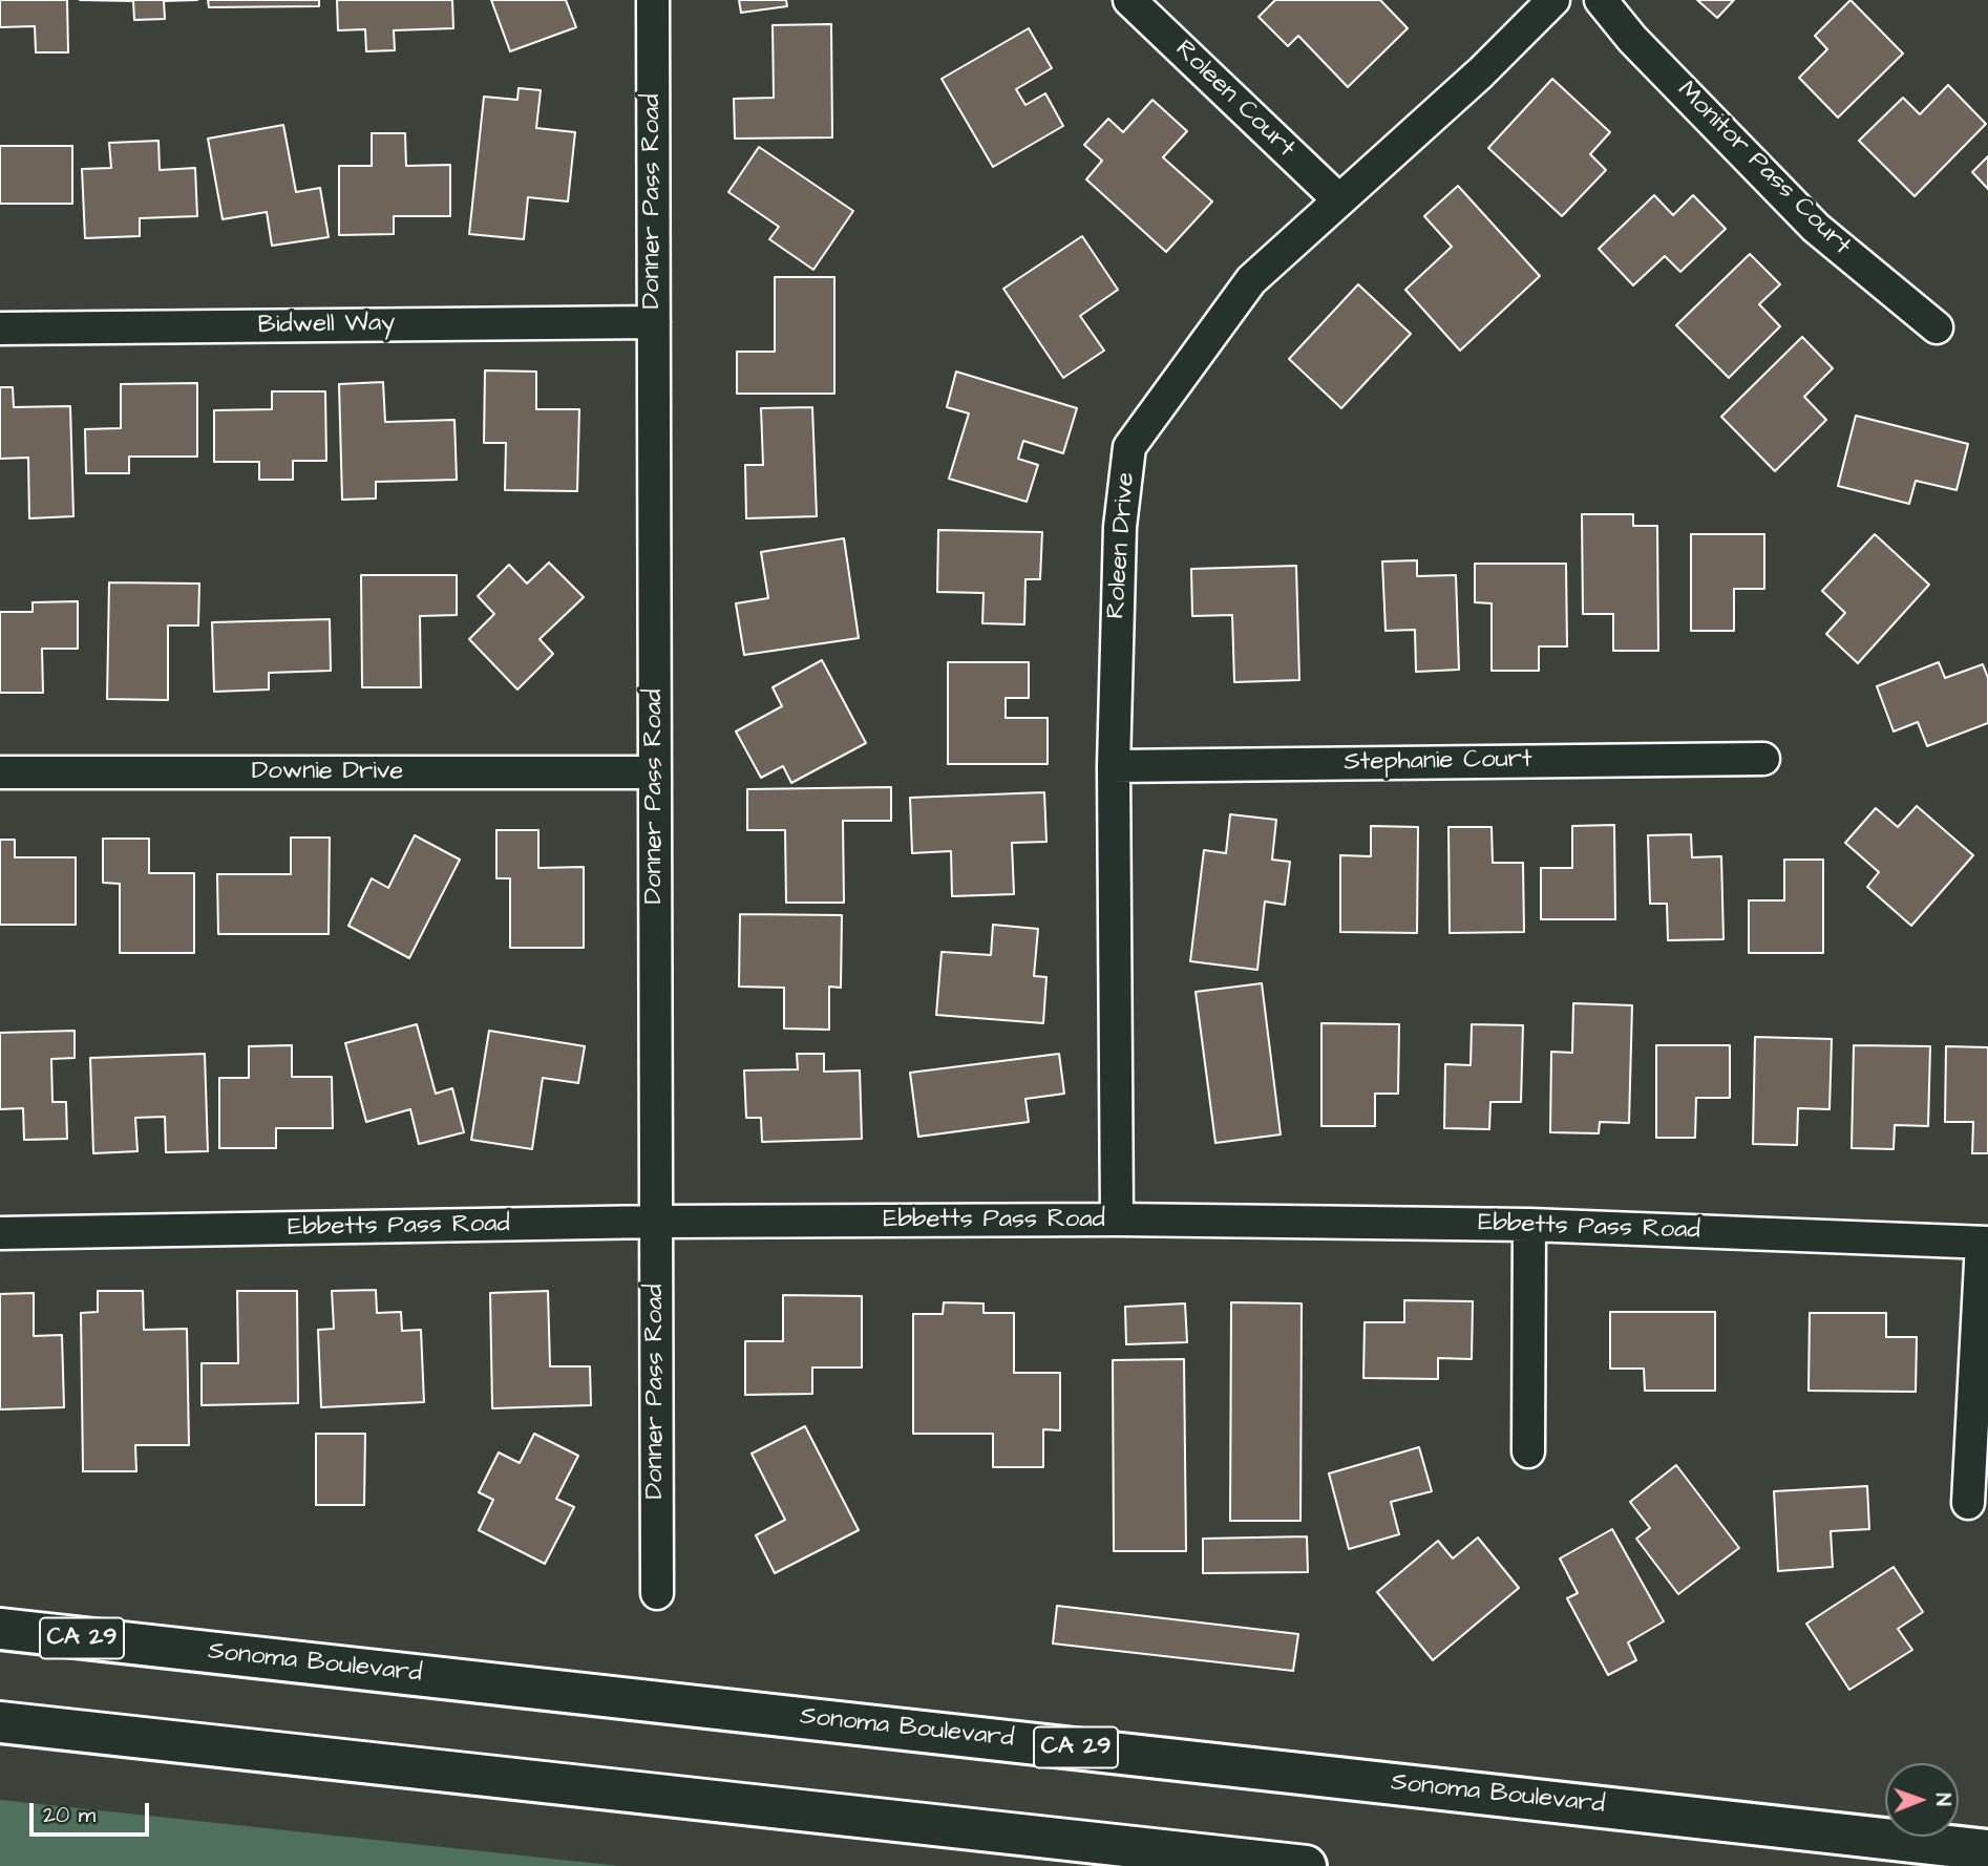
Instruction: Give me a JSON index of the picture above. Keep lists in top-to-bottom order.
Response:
{
  "streets": {
    "highway": ["CA 29", "Sonoma Boulevard"],
    "street": [
      "Roleen Court",
      "Monitor Pass Court",
      "Donner Pass Road",
      "Bidwell Way",
      "Roleen Drive",
      "Stephanie Court",
      "Downie Drive",
      "Ebbetts Pass Road"
    ]
  },
  "crossings": [
    ["Roleen Court", "Roleen Drive"],
    ["Donner Pass Road", "Bidwell Way"],
    ["Donner Pass Road", "Downie Drive"],
    ["Donner Pass Road", "Ebbetts Pass Road"],
    ["Roleen Drive", "Stephanie Court"],
    ["Roleen Drive", "Ebbetts Pass Road"]
  ],
  "scale_bar": "20 m",
  "north": "right"
}
